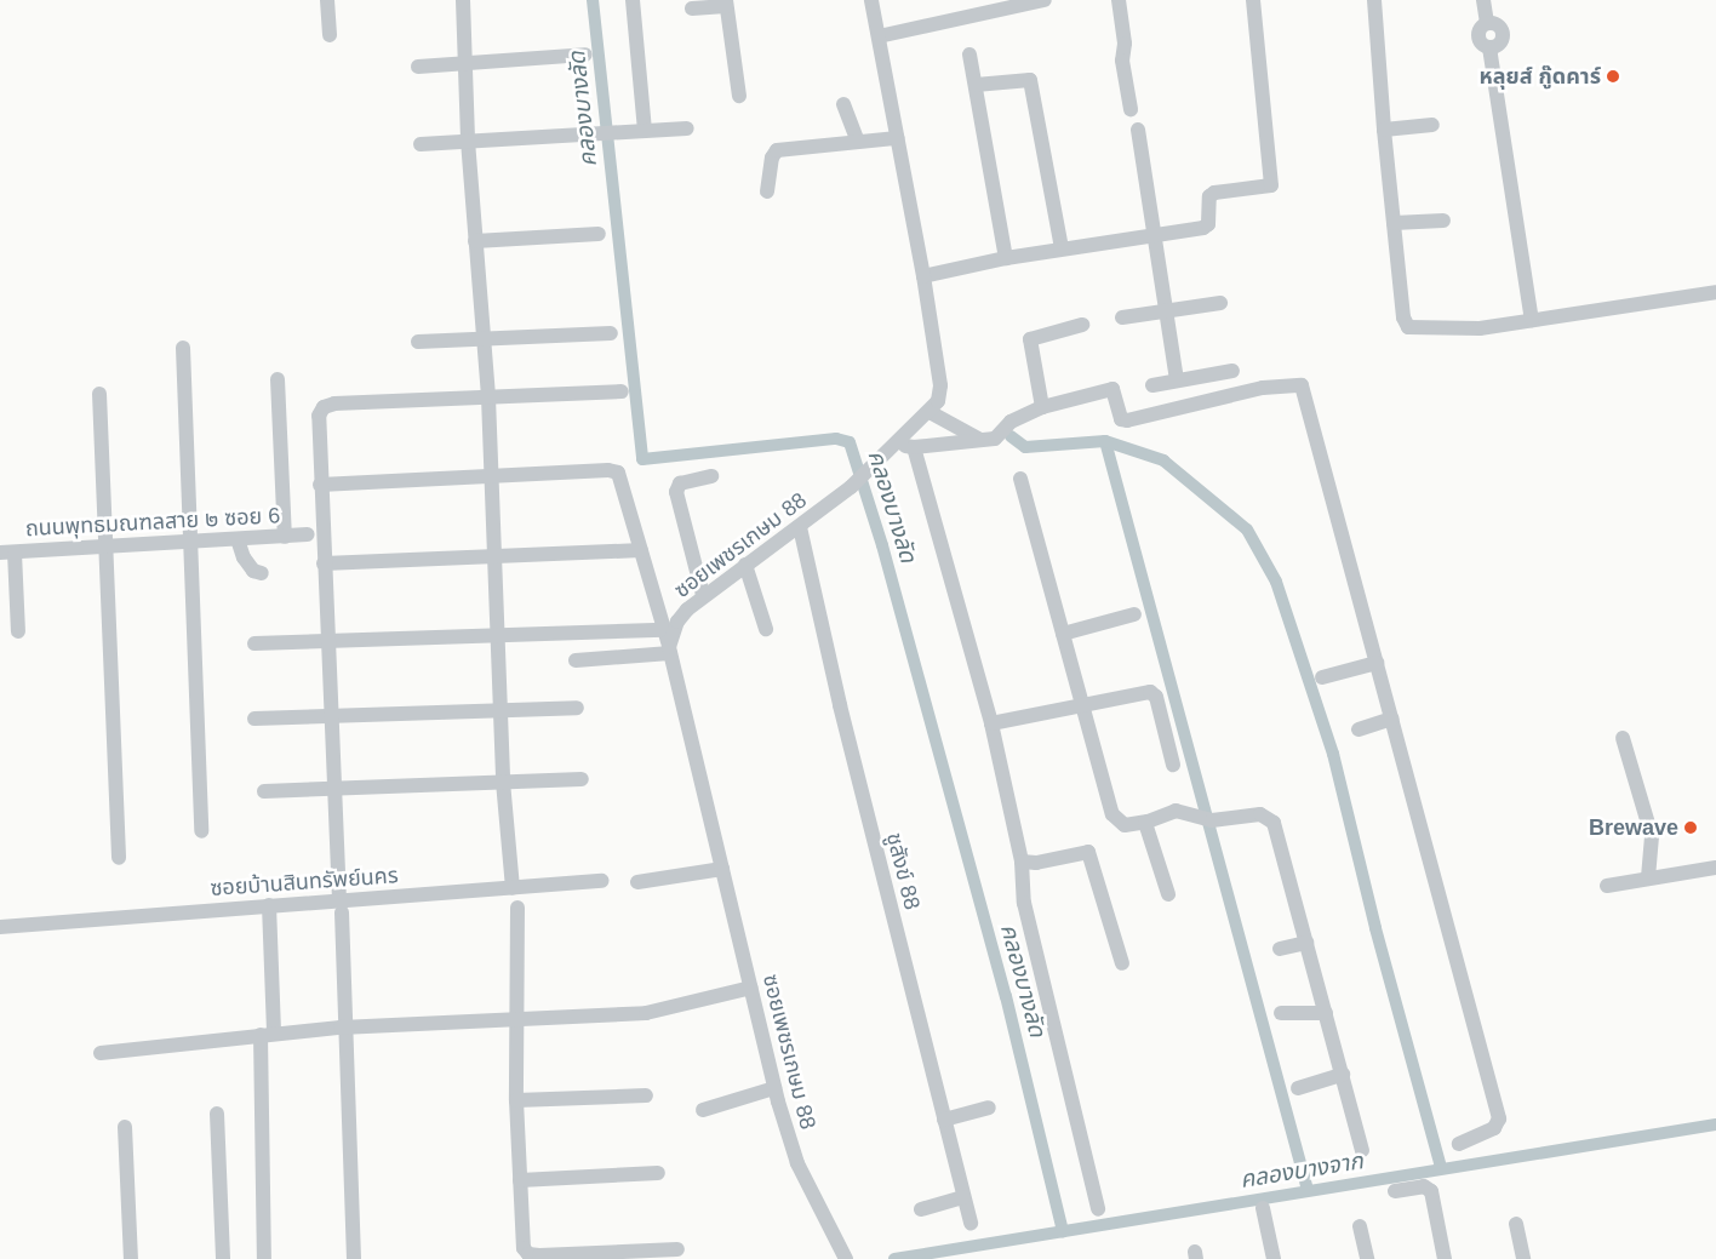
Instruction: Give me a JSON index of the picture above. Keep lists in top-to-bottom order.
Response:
{
  "streets": {
    "street": [
      "ถนนพุทธมณฑลสาย ๒ ซอย 6",
      "ซอยเพชรเกษม 88",
      "ชูสังข์ 88",
      "ซอยบ้านสินทรัพย์นคร"
    ]
  },
  "crossings": [
    ["ซอยเพชรเกษม 88", "ชูสังข์ 88"]
  ],
  "water": ["คลองบางลัด", "คลองบางจาก"],
  "places": ["หลุยส์ กู๊ดคาร์", "Brewave"]
}
